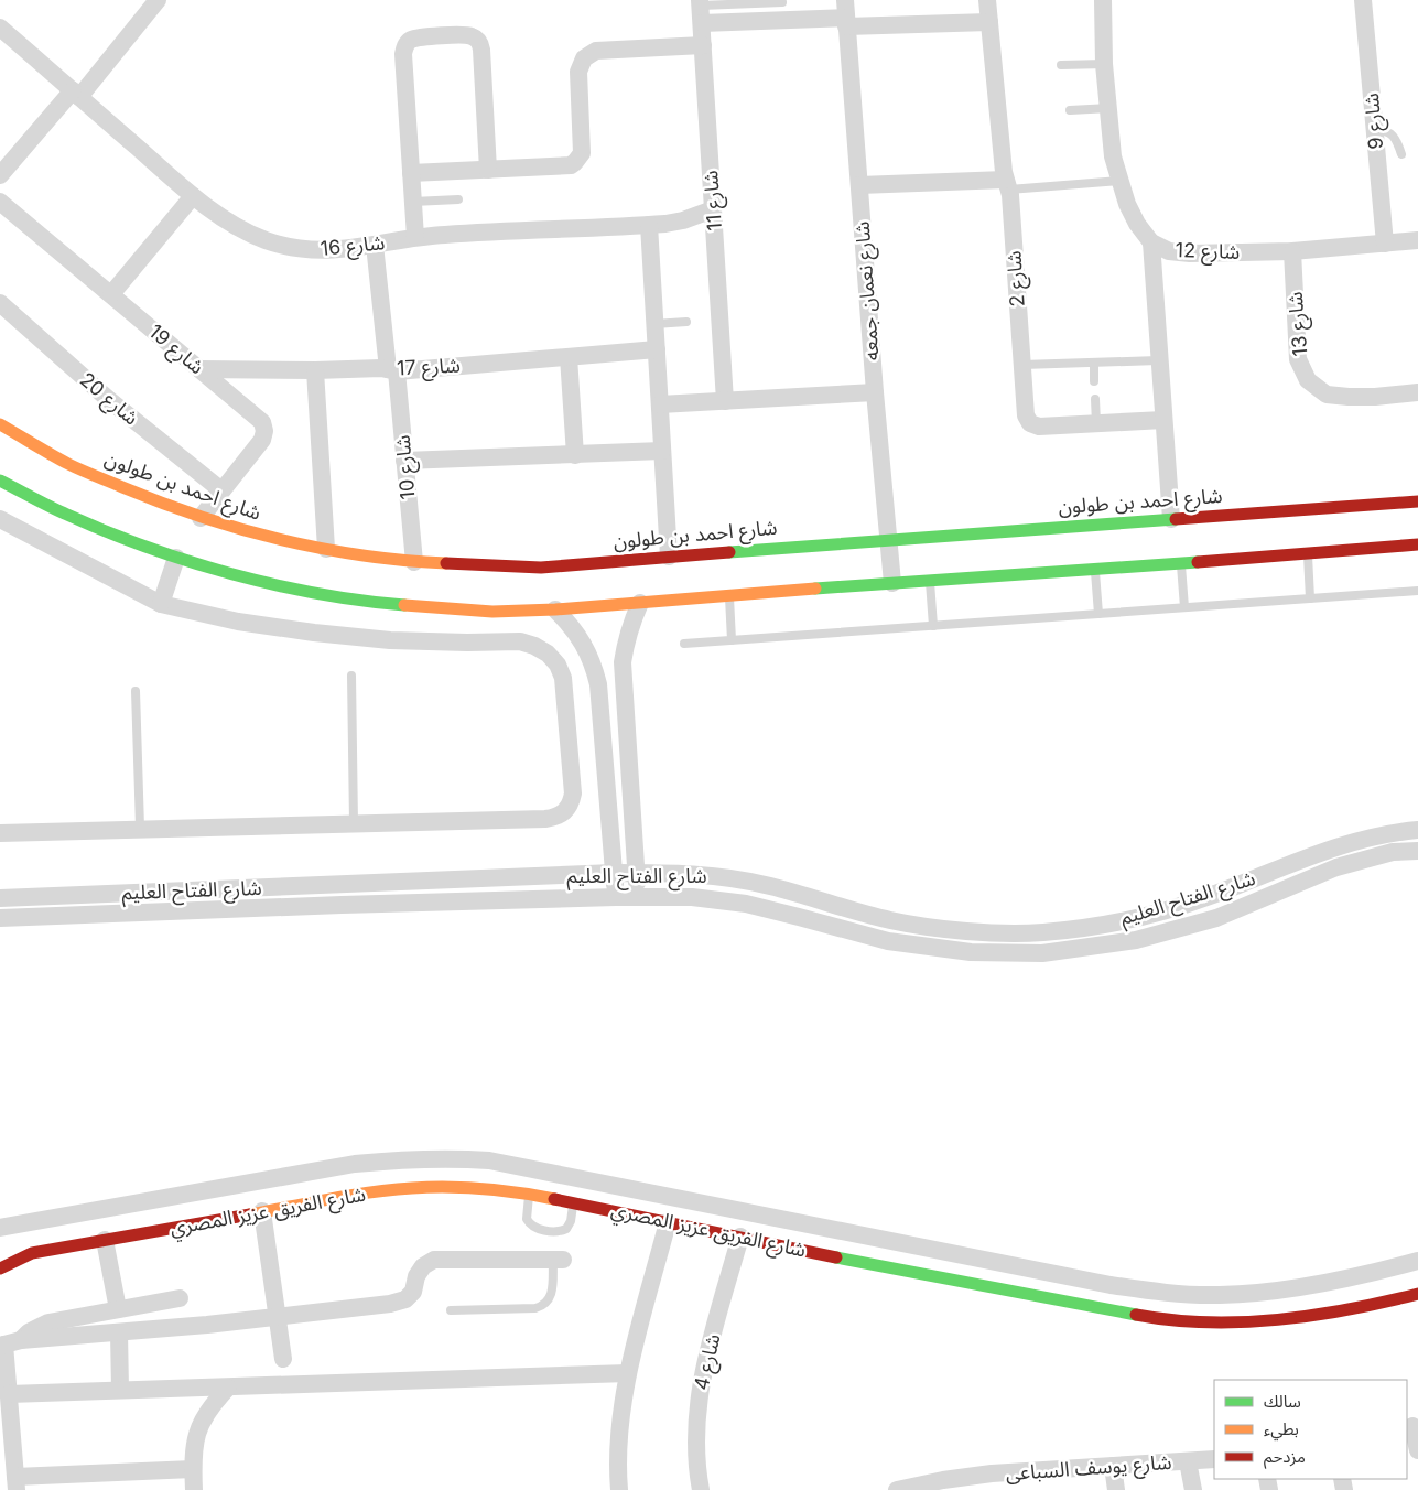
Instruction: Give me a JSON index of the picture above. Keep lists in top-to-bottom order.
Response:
{
  "streets": {
    "street": [
      "شارع 9",
      "شارع 11",
      "شارع 16",
      "شارع 12",
      "شارع 2",
      "شارع نعمان جمعه",
      "شارع 13",
      "شارع 19",
      "شارع 17",
      "شارع 20",
      "شارع 10",
      "شارع احمد بن طولون",
      "شارع الفتاح العليم",
      "شارع الفريق عزيز المصري",
      "شارع 4",
      "شارع يوسف السباعى"
    ]
  },
  "crossings": [
    ["شارع 9", "شارع 12"],
    ["شارع 11", "شارع 16"],
    ["شارع 16", "شارع 10"],
    ["شارع 12", "شارع 13"],
    ["شارع نعمان جمعه", "شارع احمد بن طولون"],
    ["شارع 19", "شارع 17"],
    ["شارع 19", "شارع 20"],
    ["شارع 19", "شارع احمد بن طولون"],
    ["شارع 17", "شارع 10"],
    ["شارع 10", "شارع احمد بن طولون"],
    ["شارع الفريق عزيز المصري", "شارع 4"]
  ],
  "legend": ["سالك", "بطيء", "مزدحم"]
}
